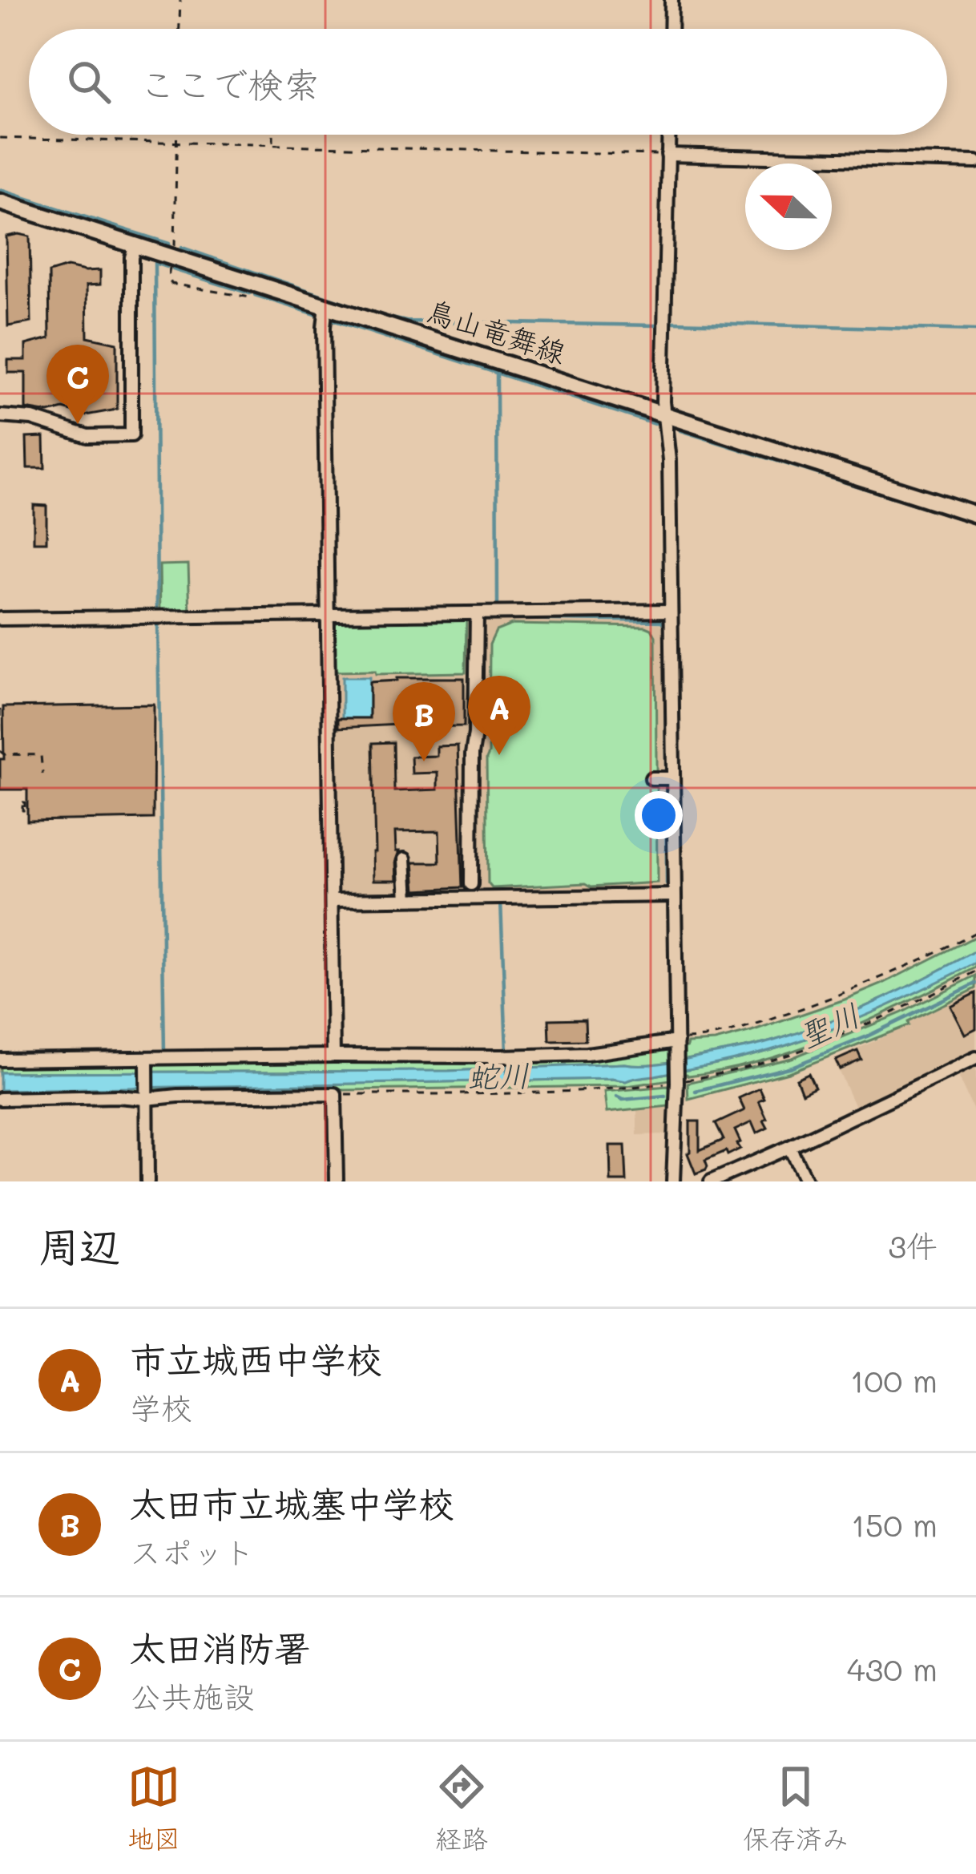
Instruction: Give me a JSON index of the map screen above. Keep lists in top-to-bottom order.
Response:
{
  "streets": {
    "main road": ["鳥山竜舞線"]
  },
  "water": ["聖川", "蛇川"],
  "north": "left",
  "page": {
    "search": "ここで検索",
    "pins": ["C", "A", "B"],
    "heading": ["周辺", "3件"],
    "list": [
      {
        "mark": "A",
        "name": "市立城西中学校",
        "note": "学校",
        "value": "100 m"
      },
      {
        "mark": "B",
        "name": "太田市立城塞中学校",
        "note": "スポット",
        "value": "150 m"
      },
      {
        "mark": "C",
        "name": "太田消防署",
        "note": "公共施設",
        "value": "430 m"
      }
    ],
    "nav": ["地図", "経路", "保存済み"]
  }
}
